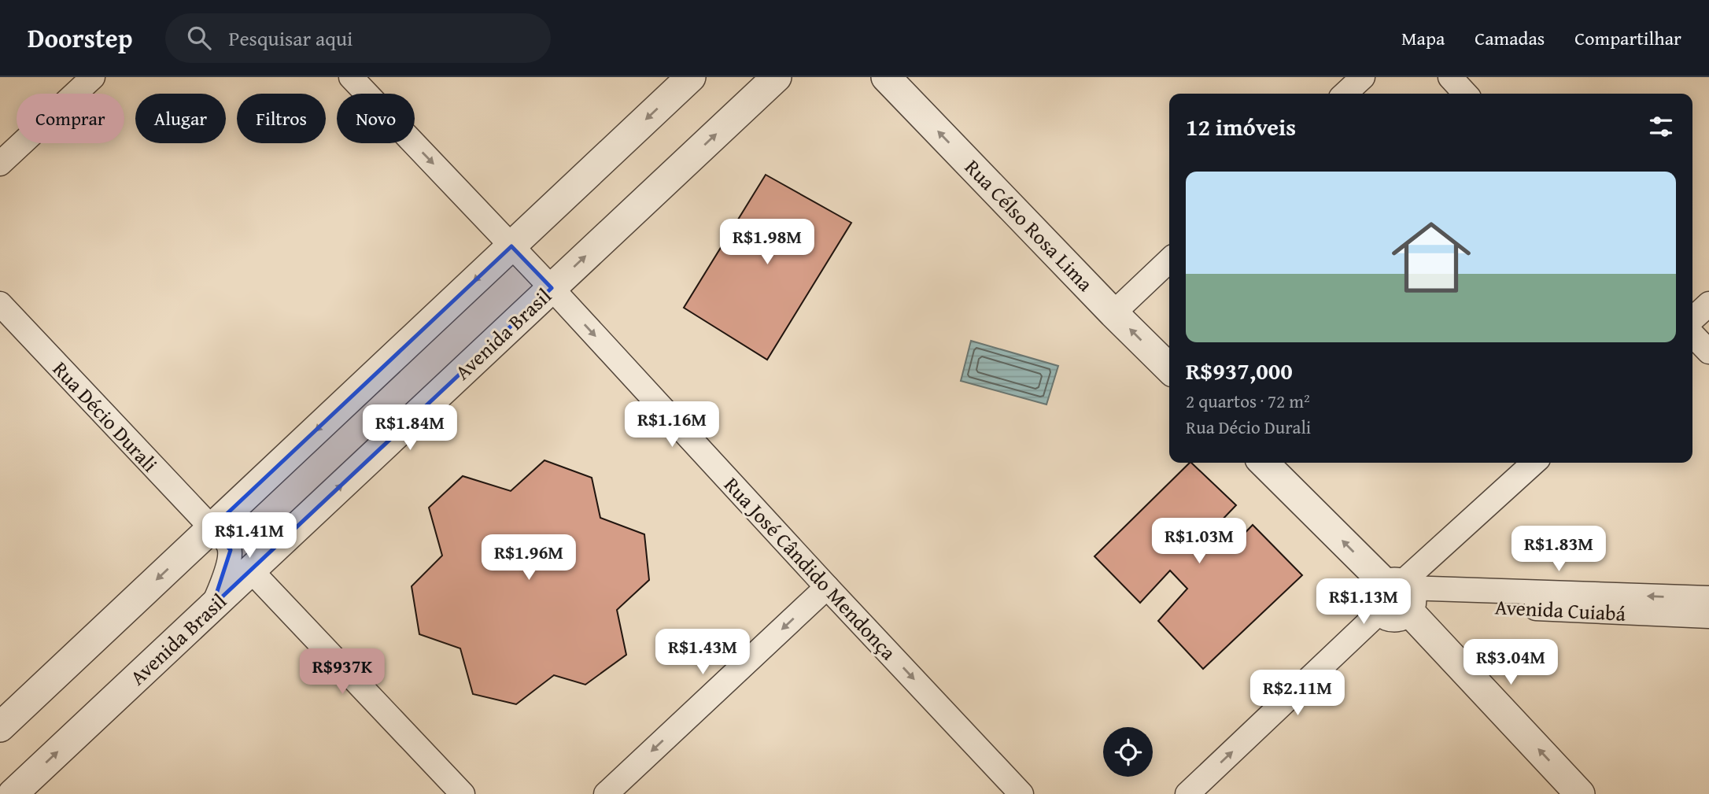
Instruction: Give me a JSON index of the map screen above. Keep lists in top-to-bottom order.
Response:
{
  "streets": {
    "street": [
      "Rua Célso Rosa Lima",
      "Avenida Brasil",
      "Rua Décio Durali",
      "Rua José Cândido Mendonça",
      "Avenida Cuiabá"
    ]
  },
  "crossings": [
    ["Avenida Brasil", "Rua Décio Durali"],
    ["Avenida Brasil", "Rua José Cândido Mendonça"]
  ],
  "one_way": ["Rua Célso Rosa Lima", "Rua José Cândido Mendonça"],
  "page": {
    "header": "Doorstep",
    "search": "Pesquisar aqui",
    "nav": ["Mapa", "Camadas", "Compartilhar"],
    "chip": [
      "Comprar",
      "Alugar",
      "Filtros",
      "Novo"
    ],
    "heading": "12 imóveis",
    "list": [
      {
        "name": "R$937,000",
        "note": "2 quartos · 72 m² · Rua Décio Durali"
      }
    ],
    "price": [
      "R$1.98M",
      "R$1.16M",
      "R$1.84M",
      "R$1.41M",
      "R$1.03M",
      "R$1.83M",
      "R$1.96M",
      "R$1.13M",
      "R$1.43M",
      "R$3.04M",
      "R$937K",
      "R$2.11M"
    ]
  }
}
